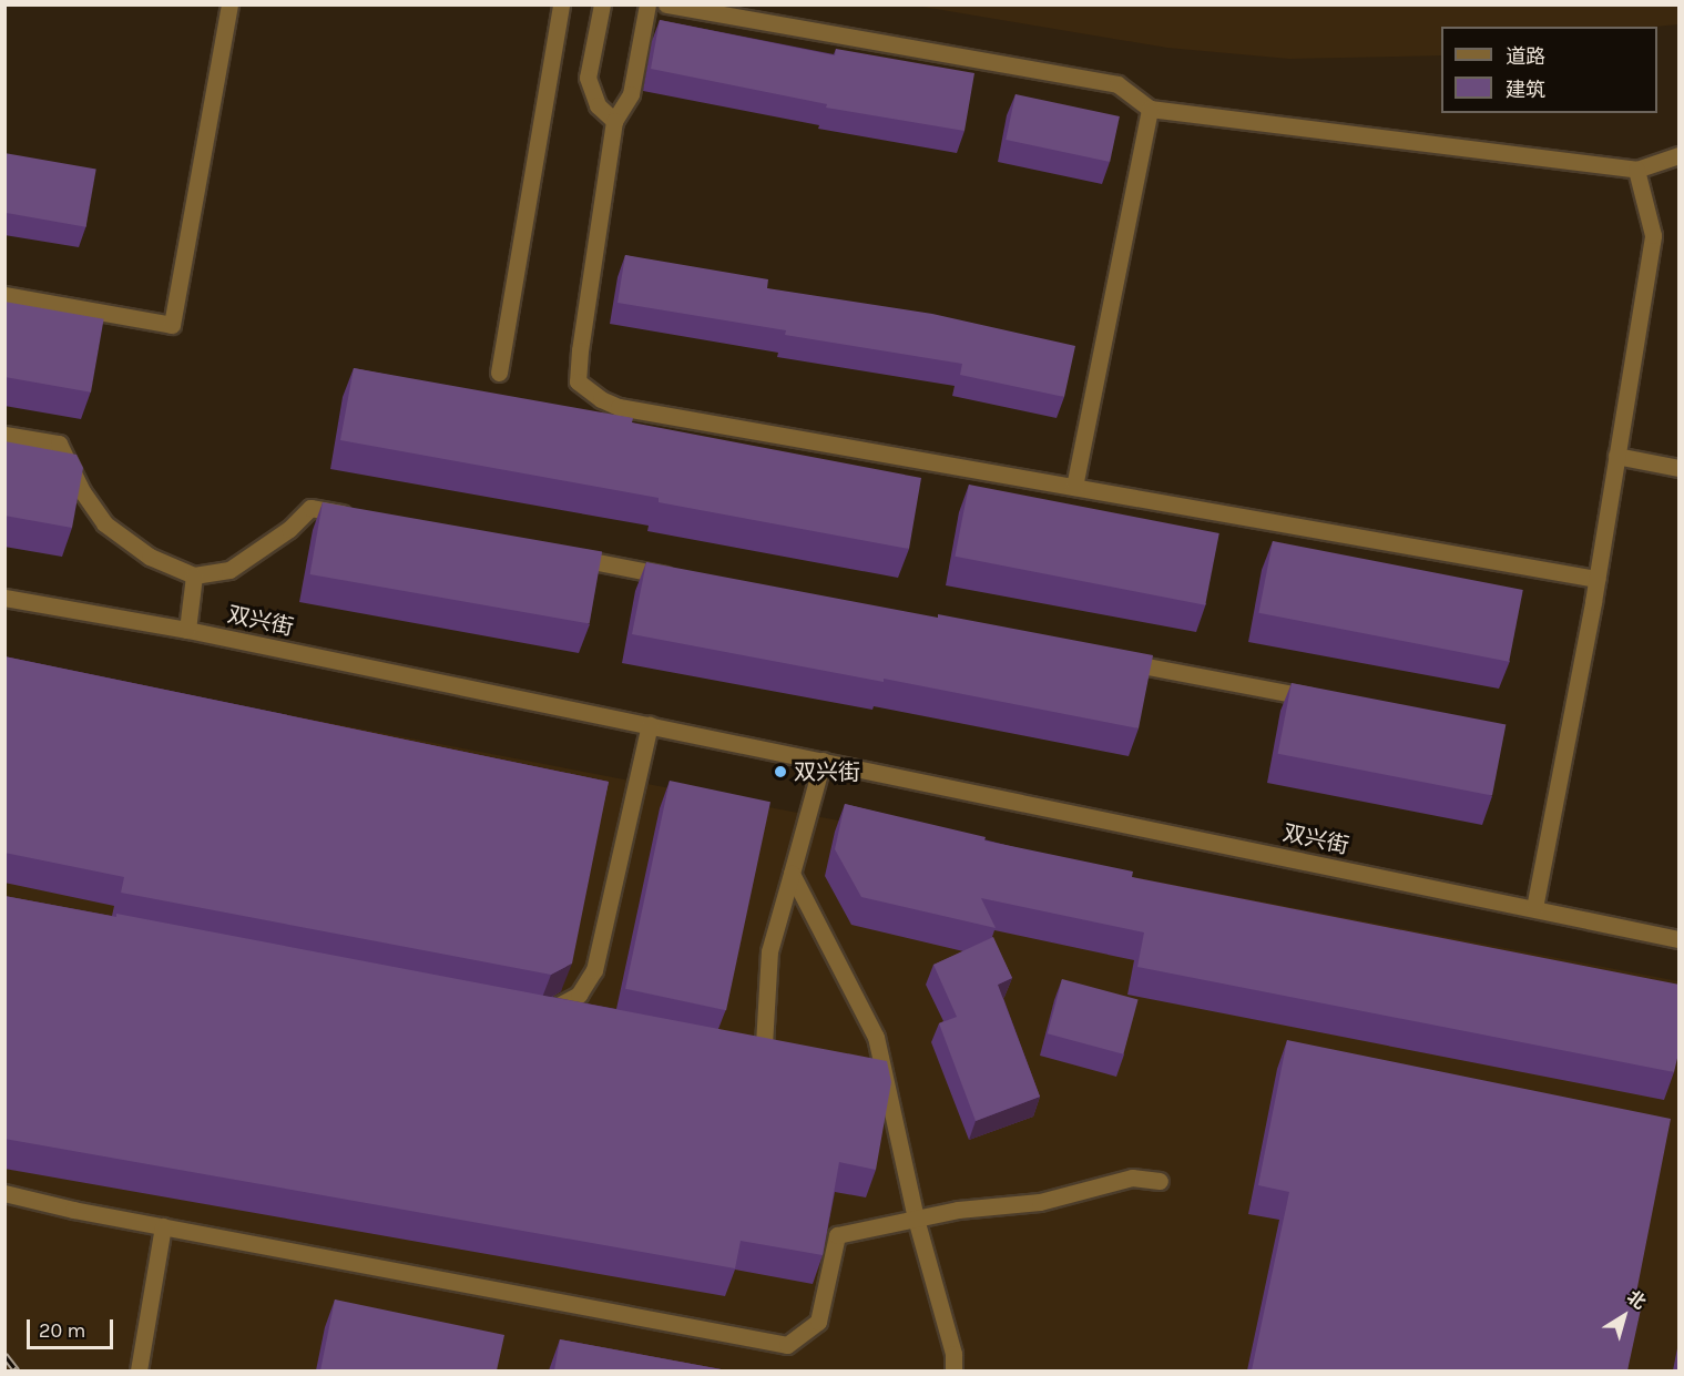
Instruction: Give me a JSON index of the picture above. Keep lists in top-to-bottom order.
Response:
{
  "streets": {
    "street": ["双兴街"]
  },
  "places": ["双兴街"],
  "legend": ["道路", "建筑"],
  "scale_bar": "20 m",
  "north": "top right"
}
